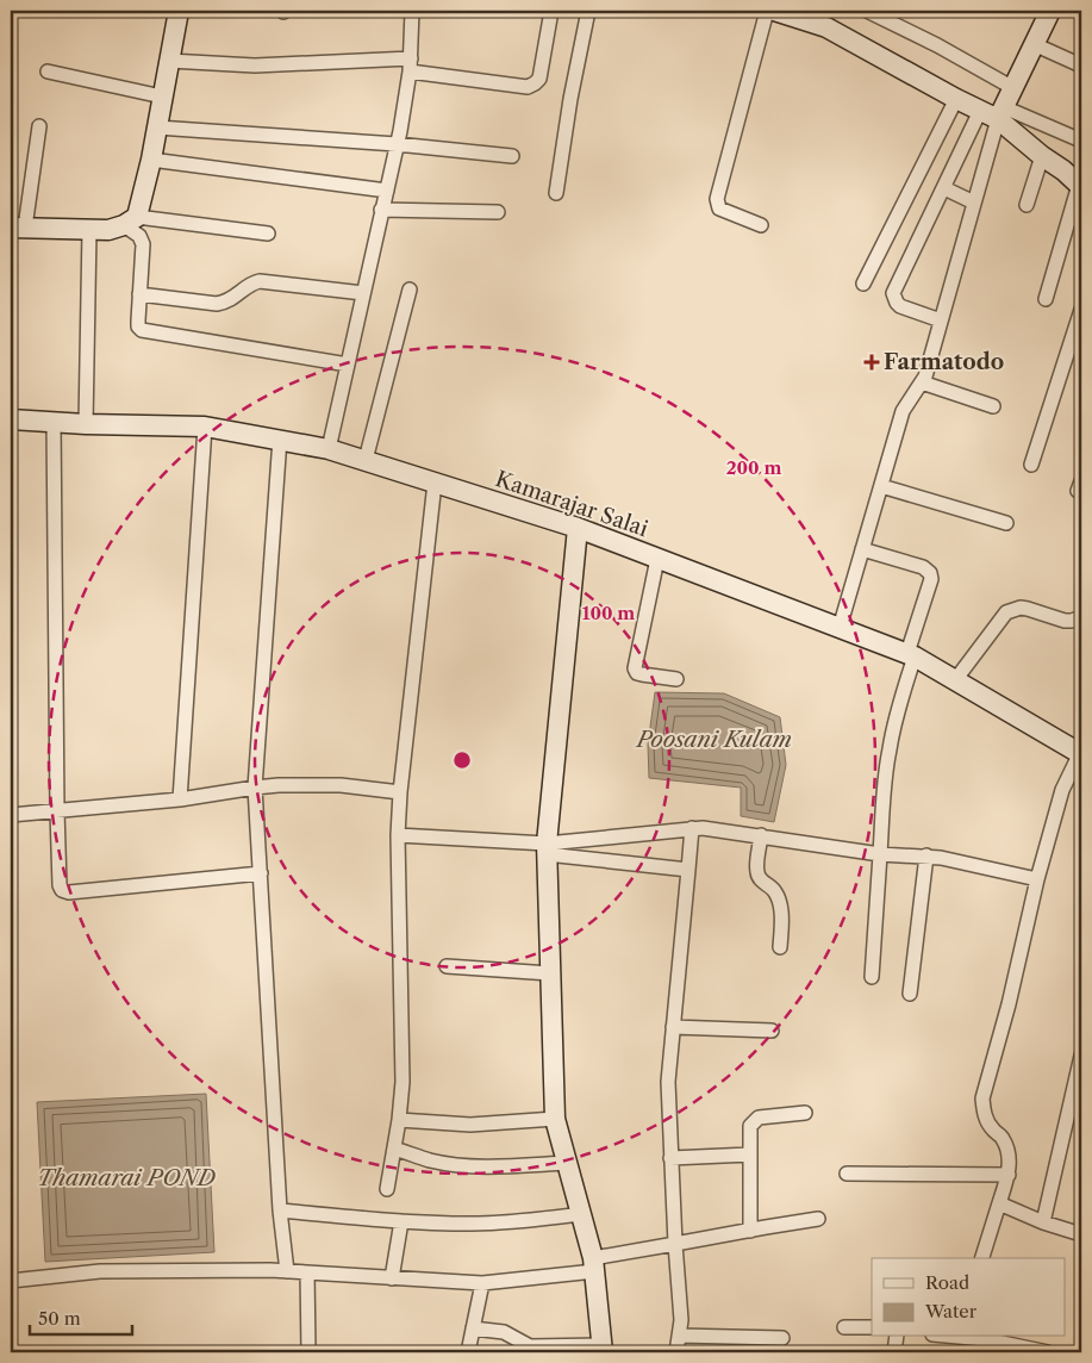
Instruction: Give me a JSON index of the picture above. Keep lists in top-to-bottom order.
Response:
{
  "streets": {
    "street": ["Kamarajar Salai"]
  },
  "water": ["Poosani Kulam", "Thamarai POND"],
  "places": {
    "health": ["Farmatodo"]
  },
  "legend": ["Road", "Water"],
  "scale_bar": "50 m",
  "rings": ["200 m", "100 m"]
}
